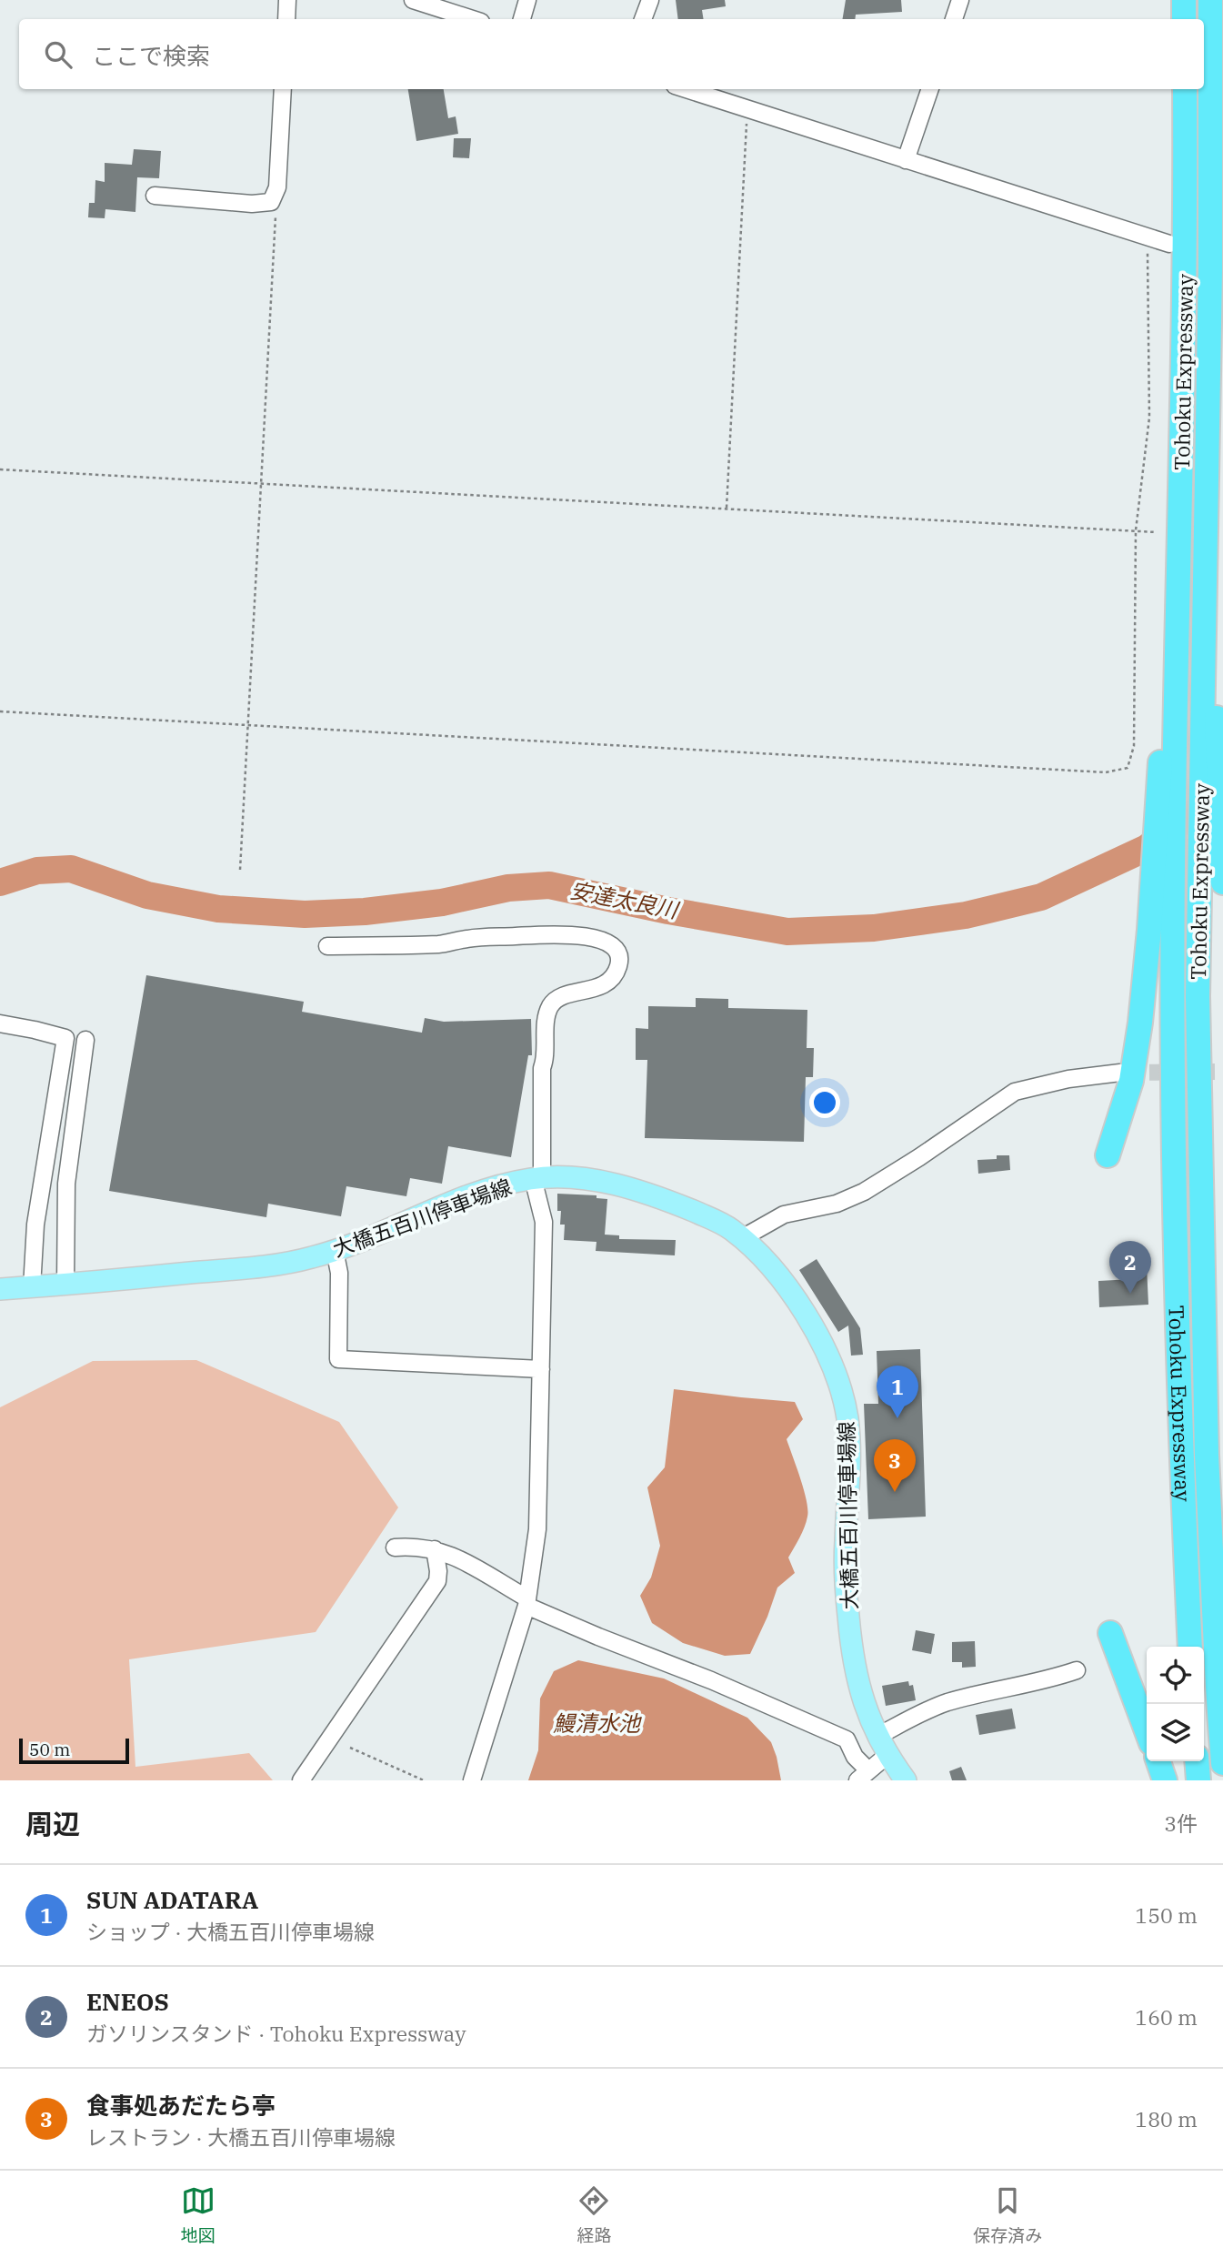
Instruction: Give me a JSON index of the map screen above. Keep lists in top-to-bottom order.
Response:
{
  "streets": {
    "highway": ["Tohoku Expressway"],
    "main road": ["大橋五百川停車場線"]
  },
  "water": ["安達太良川", "鰻清水池"],
  "scale_bar": "50 m",
  "page": {
    "search": "ここで検索",
    "pins": ["2", "1", "3"],
    "scale": "50 m",
    "heading": ["周辺", "3件"],
    "list": [
      {
        "mark": "1",
        "name": "SUN ADATARA",
        "note": "ショップ · 大橋五百川停車場線",
        "value": "150 m"
      },
      {
        "mark": "2",
        "name": "ENEOS",
        "note": "ガソリンスタンド · Tohoku Expressway",
        "value": "160 m"
      },
      {
        "mark": "3",
        "name": "食事処あだたら亭",
        "note": "レストラン · 大橋五百川停車場線",
        "value": "180 m"
      }
    ],
    "nav": ["地図", "経路", "保存済み"]
  }
}
